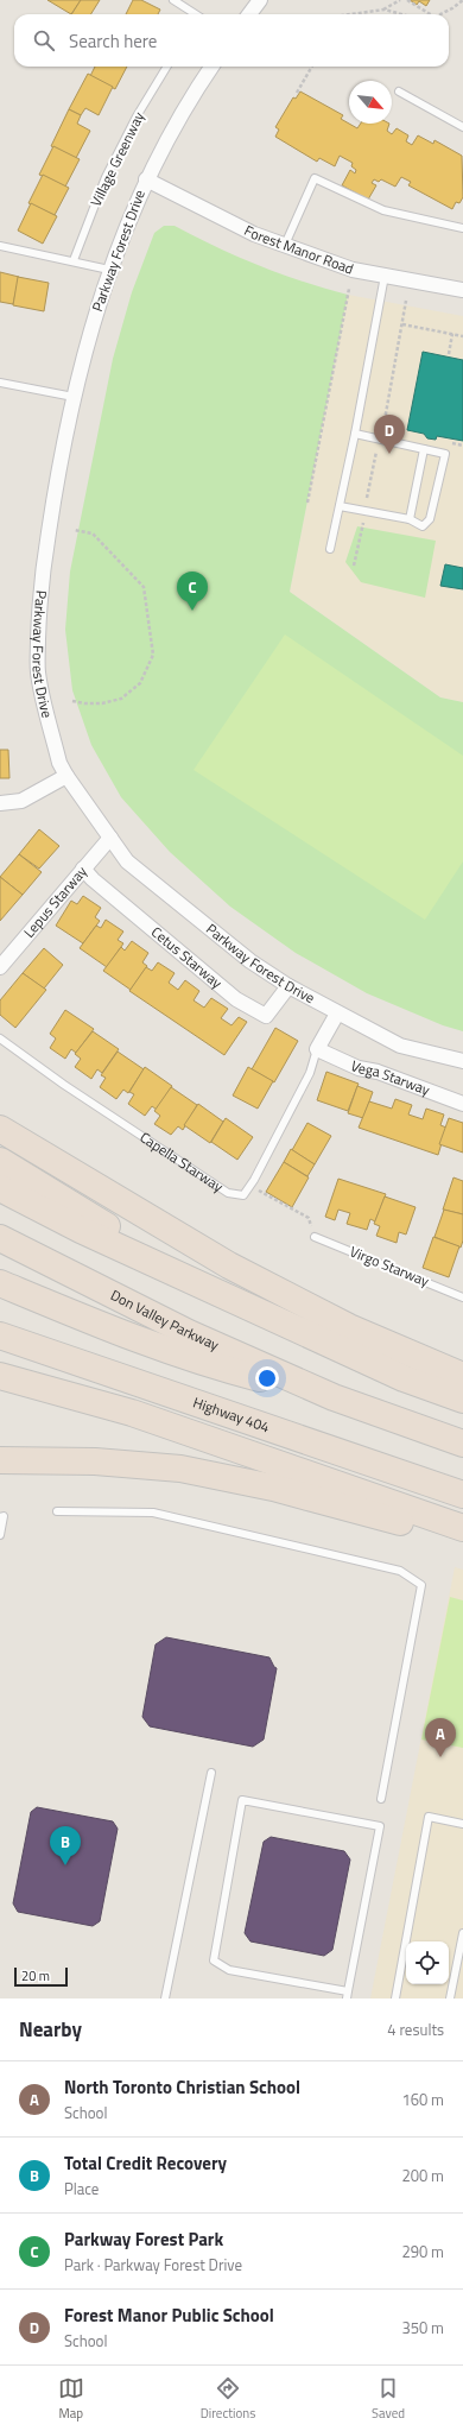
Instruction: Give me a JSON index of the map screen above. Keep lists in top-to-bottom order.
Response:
{
  "streets": {
    "highway": ["Don Valley Parkway", "Highway 404"],
    "street": [
      "Forest Manor Road",
      "Parkway Forest Drive",
      "Lepus Starway",
      "Cetus Starway",
      "Vega Starway",
      "Capella Starway"
    ],
    "lane": ["Village Greenway", "Virgo Starway"]
  },
  "crossings": [
    ["Forest Manor Road", "Parkway Forest Drive"],
    ["Parkway Forest Drive", "Lepus Starway"],
    ["Parkway Forest Drive", "Cetus Starway"],
    ["Parkway Forest Drive", "Capella Starway"],
    ["Lepus Starway", "Cetus Starway"],
    ["Vega Starway", "Capella Starway"]
  ],
  "scale_bar": "20 m",
  "north": "bottom right",
  "page": {
    "search": "Search here",
    "pins": [
      "D",
      "C",
      "A",
      "B"
    ],
    "scale": "20 m",
    "heading": ["Nearby", "4 results"],
    "list": [
      {
        "mark": "A",
        "name": "North Toronto Christian School",
        "note": "School",
        "value": "160 m"
      },
      {
        "mark": "B",
        "name": "Total Credit Recovery",
        "note": "Place",
        "value": "200 m"
      },
      {
        "mark": "C",
        "name": "Parkway Forest Park",
        "note": "Park · Parkway Forest Drive",
        "value": "290 m"
      },
      {
        "mark": "D",
        "name": "Forest Manor Public School",
        "note": "School",
        "value": "350 m"
      }
    ],
    "nav": ["Map", "Directions", "Saved"]
  }
}
